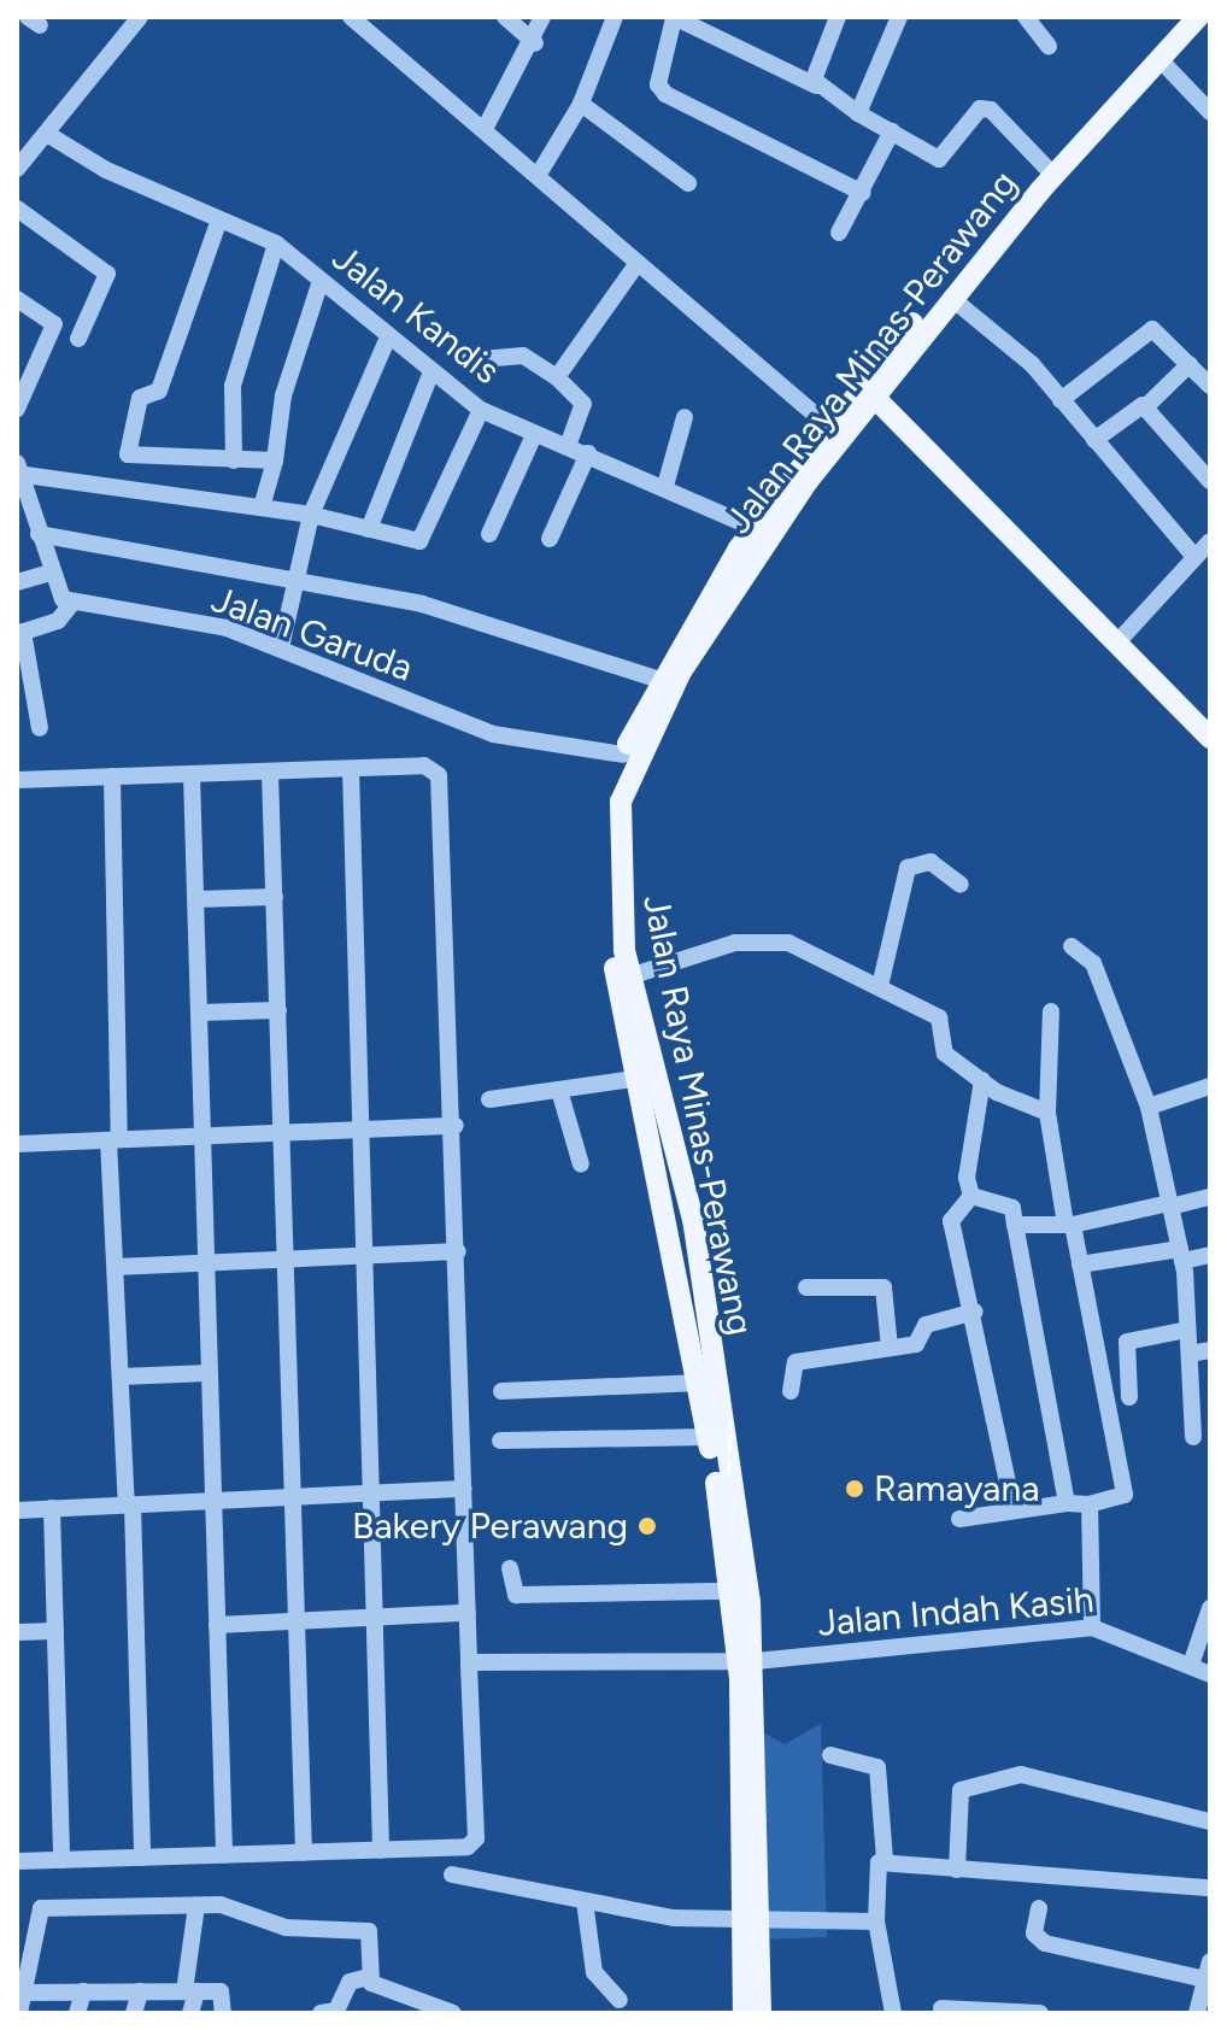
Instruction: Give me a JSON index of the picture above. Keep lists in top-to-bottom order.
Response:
{
  "streets": {
    "main road": ["Jalan Raya Minas-Perawang"],
    "street": ["Jalan Kandis", "Jalan Garuda", "Jalan Indah Kasih"]
  },
  "crossings": [
    ["Jalan Kandis", "Jalan Raya Minas-Perawang"],
    ["Jalan Raya Minas-Perawang", "Jalan Garuda"],
    ["Jalan Raya Minas-Perawang", "Jalan Indah Kasih"]
  ],
  "places": ["Ramayana", "Bakery Perawang"]
}
